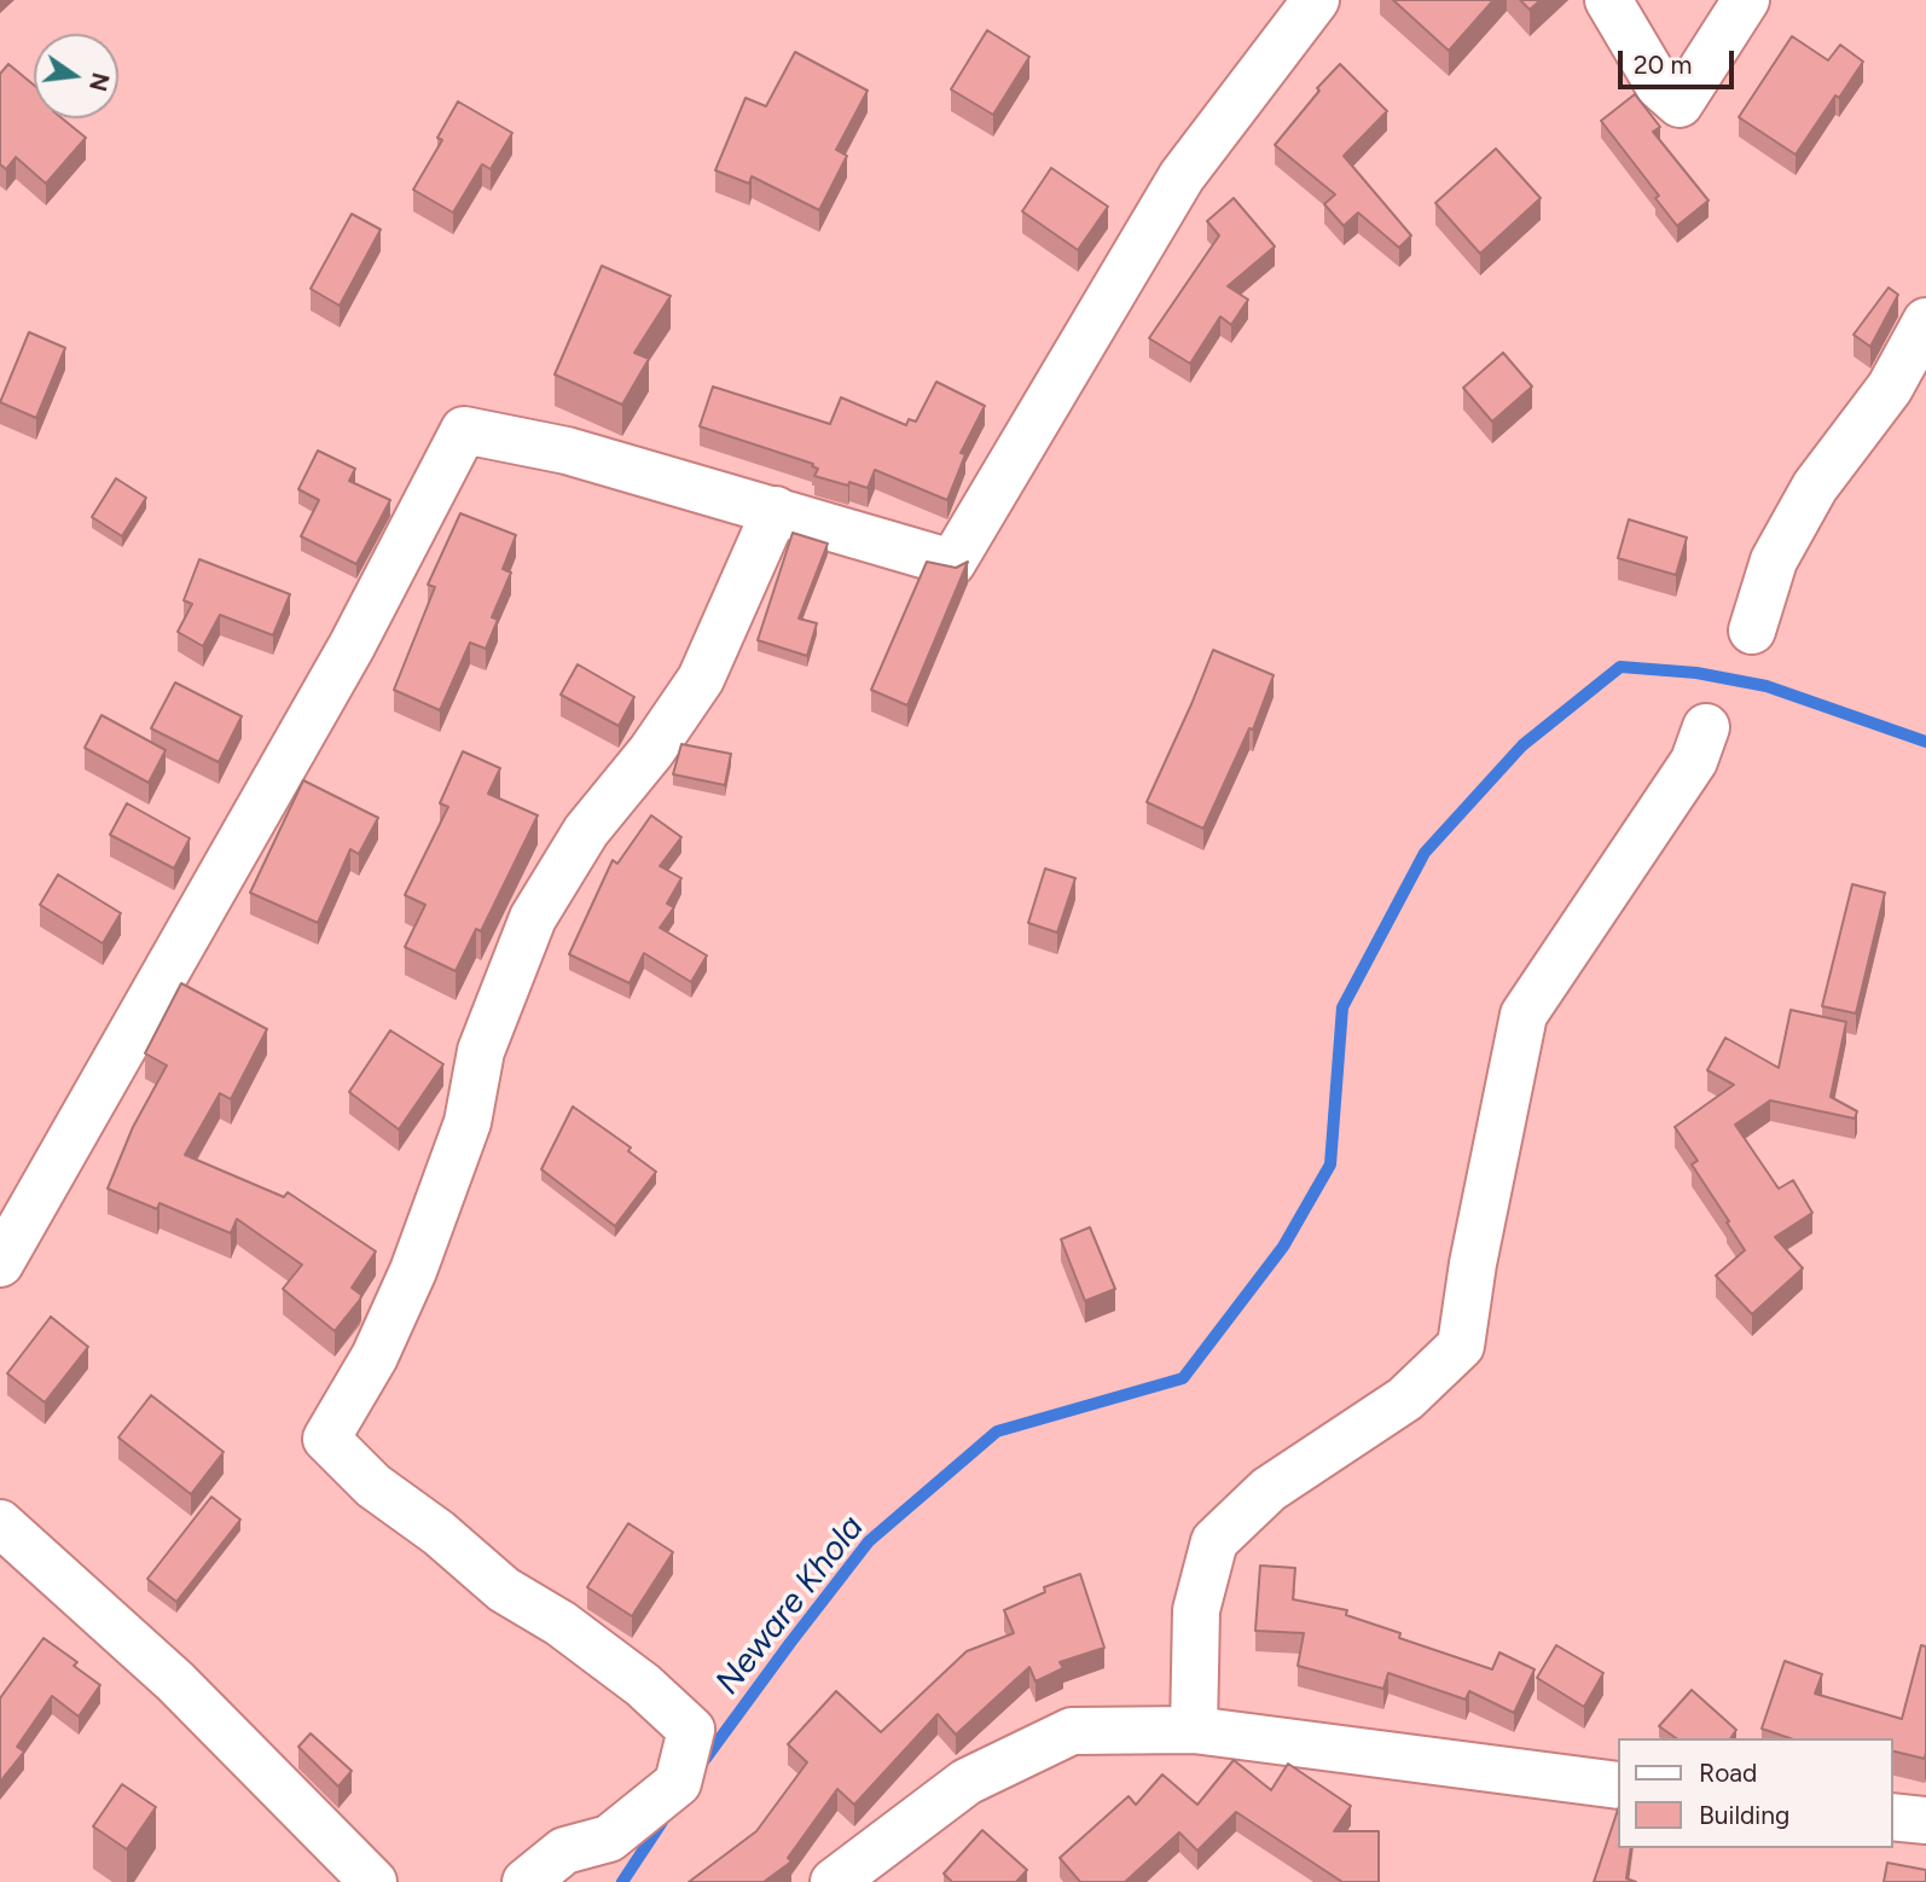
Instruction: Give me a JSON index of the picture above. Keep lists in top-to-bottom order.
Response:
{
  "water": ["Neware Khola"],
  "legend": ["Road", "Building"],
  "scale_bar": "20 m",
  "north": "right"
}
